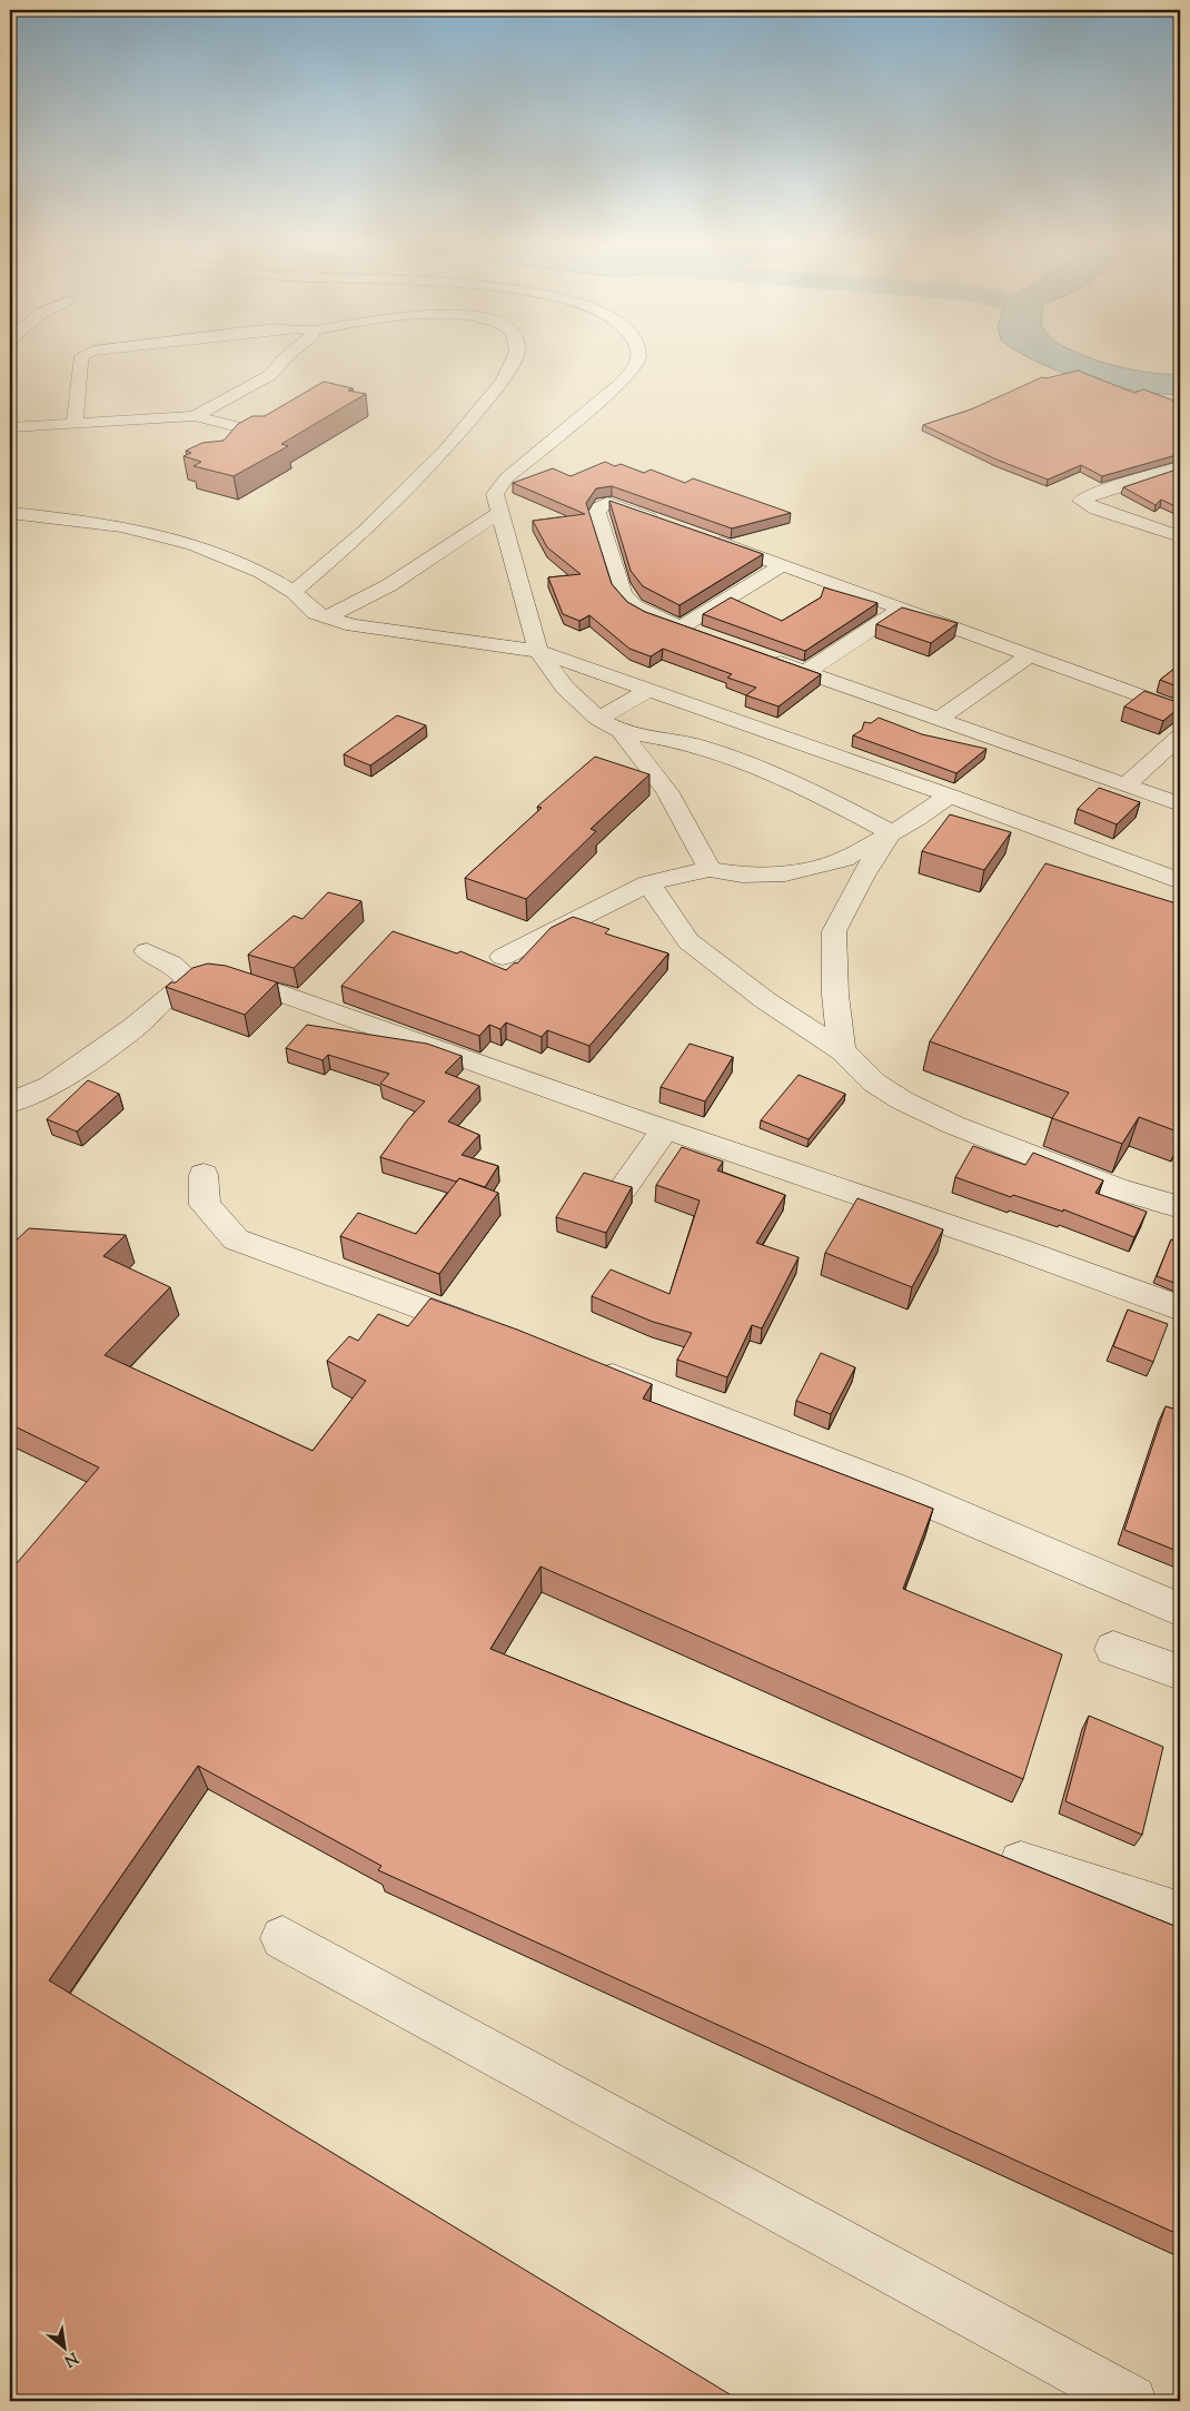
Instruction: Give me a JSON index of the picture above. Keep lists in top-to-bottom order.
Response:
{
  "north": "bottom right"
}
